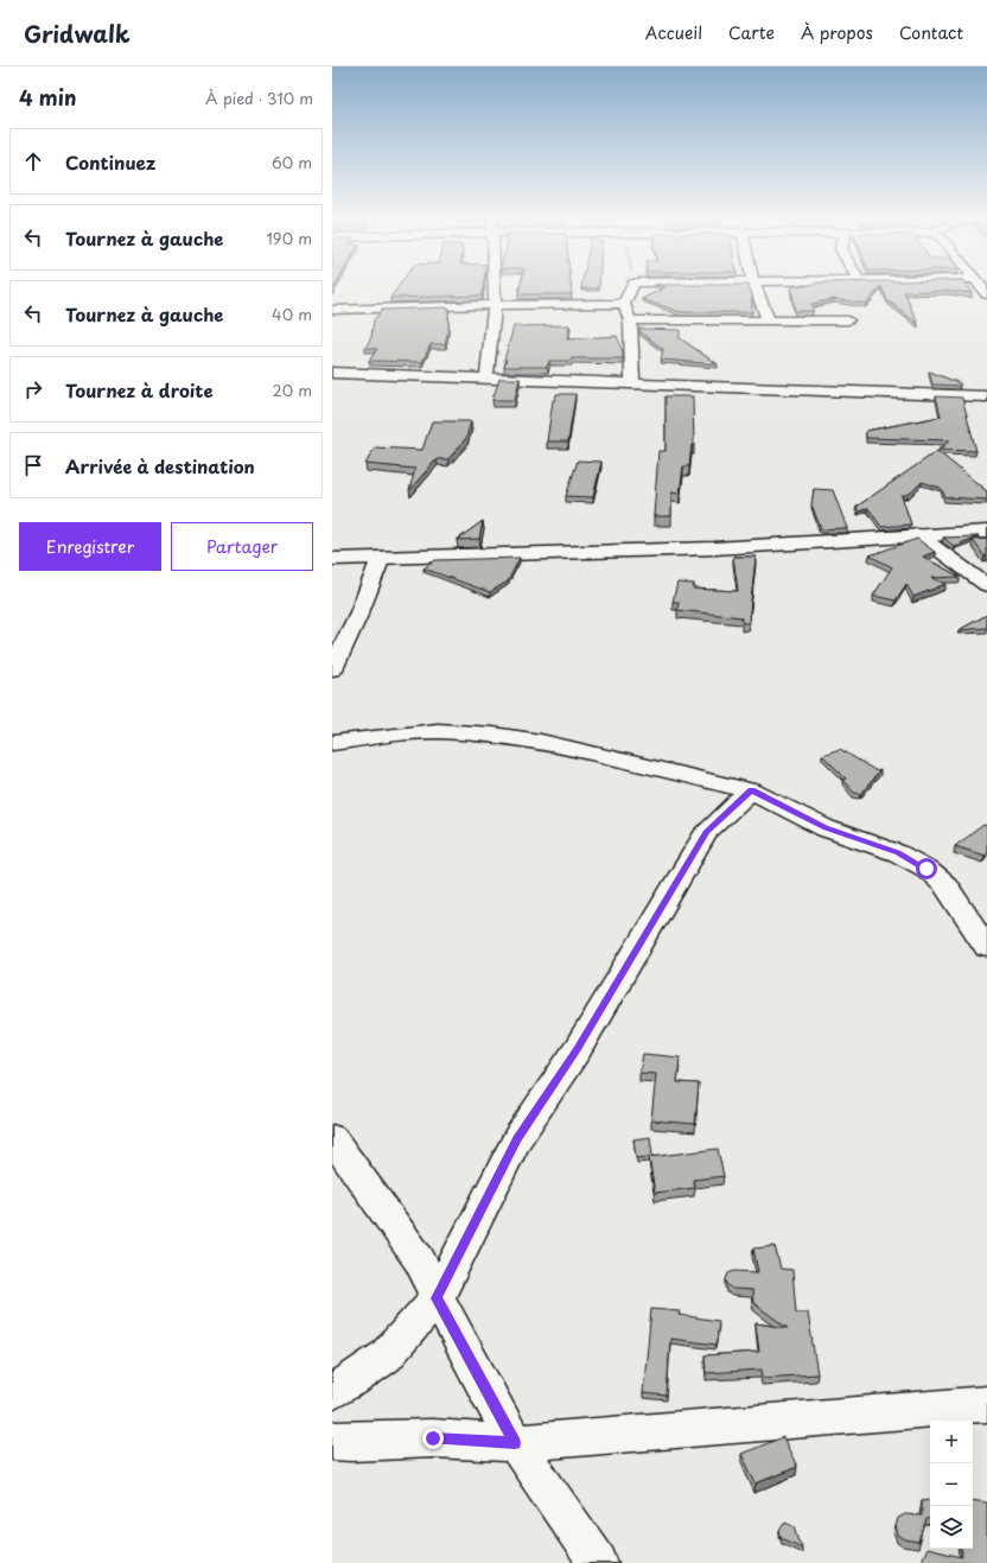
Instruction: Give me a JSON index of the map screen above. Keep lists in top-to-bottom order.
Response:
{
  "page": {
    "header": "Gridwalk",
    "nav": [
      "Accueil",
      "Carte",
      "À propos",
      "Contact"
    ],
    "heading": ["4 min", "À pied · 310 m"],
    "list": [
      ["Continuez", "60 m"],
      ["Tournez à gauche", "190 m"],
      ["Tournez à gauche", "40 m"],
      ["Tournez à droite", "20 m"],
      "Arrivée à destination"
    ],
    "buttons": ["Enregistrer", "Partager"],
    "map_buttons": ["+", "−"]
  }
}
